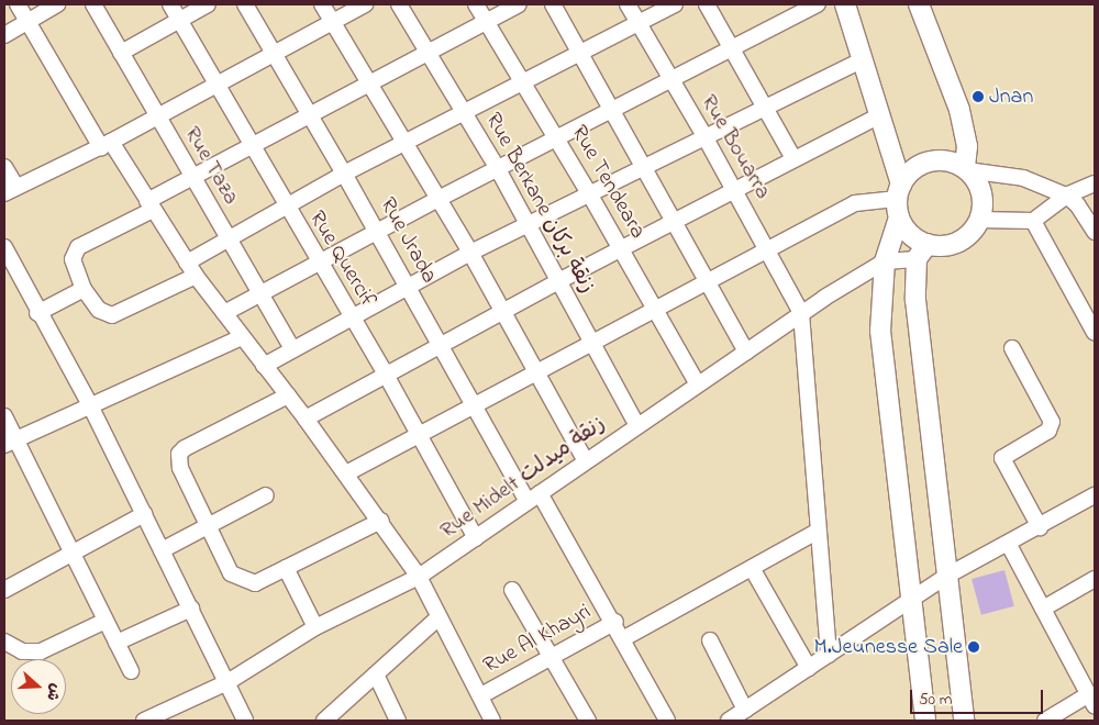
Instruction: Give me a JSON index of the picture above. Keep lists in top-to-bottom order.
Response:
{
  "streets": {
    "street": [
      "Rue Bouarra",
      "Rue Taza",
      "Rue Tendeara",
      "Rue Berkane زنقة بركان",
      "Rue Jrada",
      "Rue Quercif",
      "Rue Midelt زنقة ميدلت",
      "Rue Al Khayri"
    ]
  },
  "crossings": [
    ["Rue Bouarra", "Rue Midelt زنقة ميدلت"],
    ["Rue Tendeara", "Rue Midelt زنقة ميدلت"],
    ["Rue Berkane زنقة بركان", "Rue Midelt زنقة ميدلت"],
    ["Rue Jrada", "Rue Midelt زنقة ميدلت"],
    ["Rue Jrada", "Rue Al Khayri"],
    ["Rue Quercif", "Rue Midelt زنقة ميدلت"]
  ],
  "places": ["Jnan", "M.Jeunesse Sale"],
  "scale_bar": "50 m",
  "north": "right"
}
